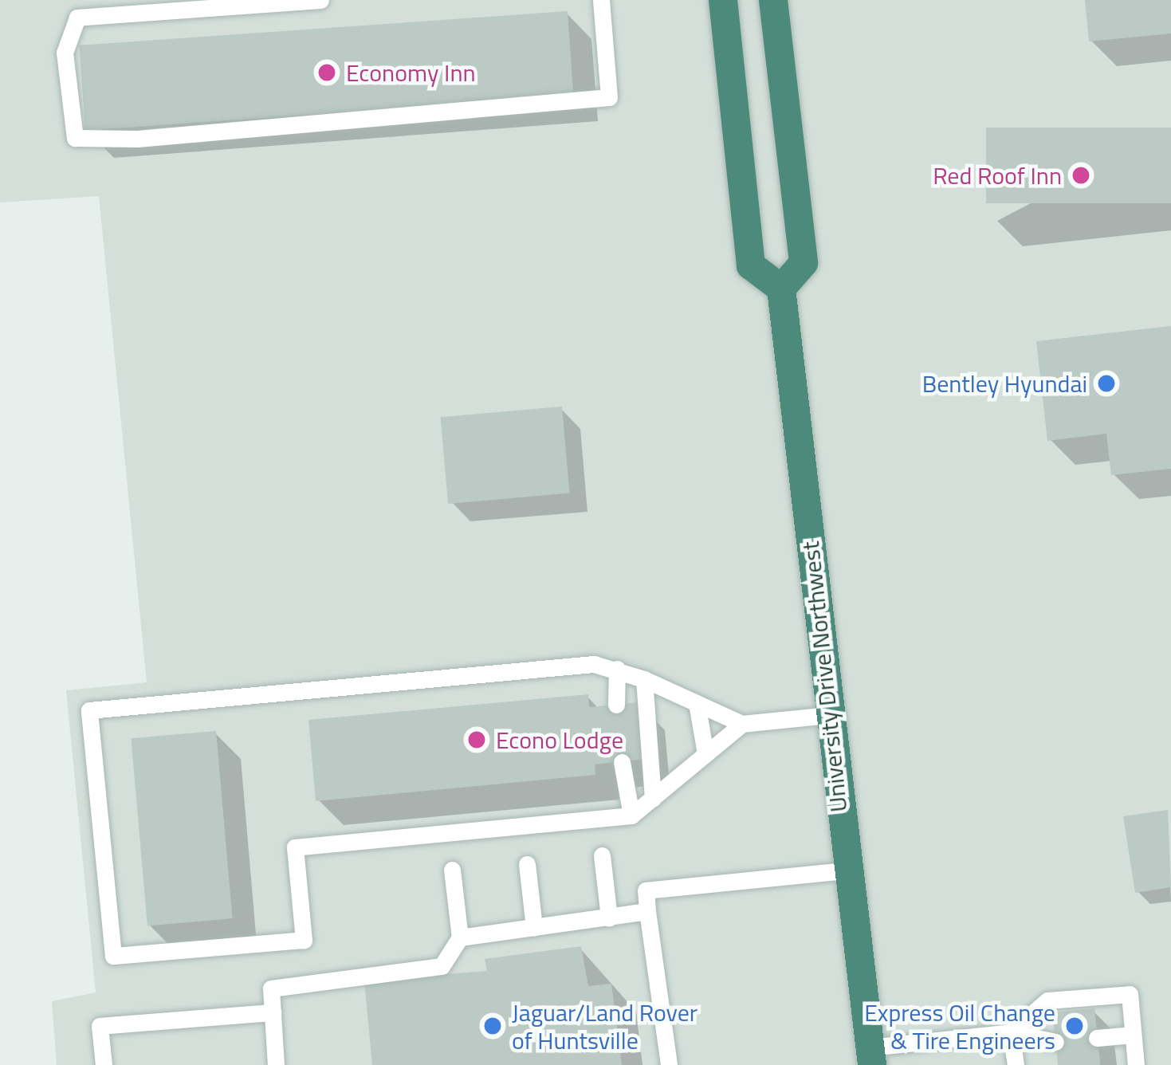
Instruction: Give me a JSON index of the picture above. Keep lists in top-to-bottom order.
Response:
{
  "streets": {
    "highway": ["University Drive Northwest"]
  },
  "places": [
    "Economy Inn",
    "Red Roof Inn",
    "Bentley Hyundai",
    "Econo Lodge",
    "Jaguar/Land Rover of Huntsville",
    "Express Oil Change & Tire Engineers"
  ]
}
